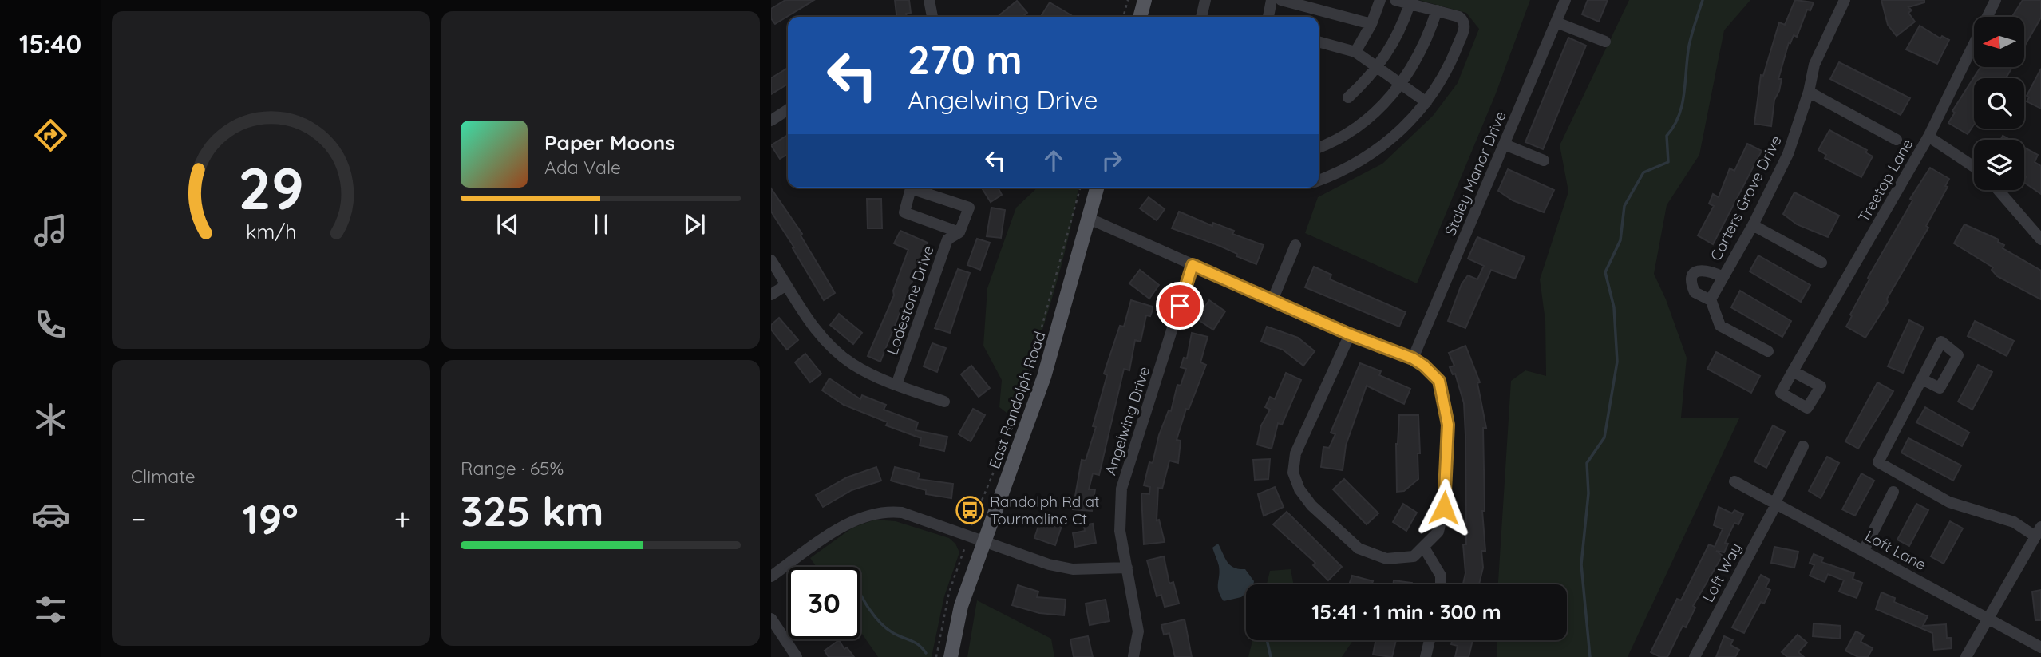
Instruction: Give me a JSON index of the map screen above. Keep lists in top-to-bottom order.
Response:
{
  "streets": {
    "main road": ["East Randolph Road"],
    "street": [
      "Staley Manor Drive",
      "Treetop Lane",
      "Carters Grove Drive",
      "Lodestone Drive",
      "Angelwing Drive",
      "Loft Lane",
      "Loft Way"
    ]
  },
  "crossings": [
    ["Loft Lane", "Loft Way"]
  ],
  "places": {
    "bus stop": ["Randolph Rd at Tourmaline Ct"]
  },
  "north": "left",
  "page": {
    "tabs": "15:40",
    "turn": ["270 m", "Angelwing Drive"],
    "song": ["Paper Moons", "Ada Vale"],
    "tile": [
      "Climate",
      ["Range · 65%", "325 km"]
    ],
    "heat": ["−", "19°", "+"],
    "limit": "30",
    "trip": "15:41 · 1 min · 300 m",
    "gauge": ["29", "km/h"]
  }
}
